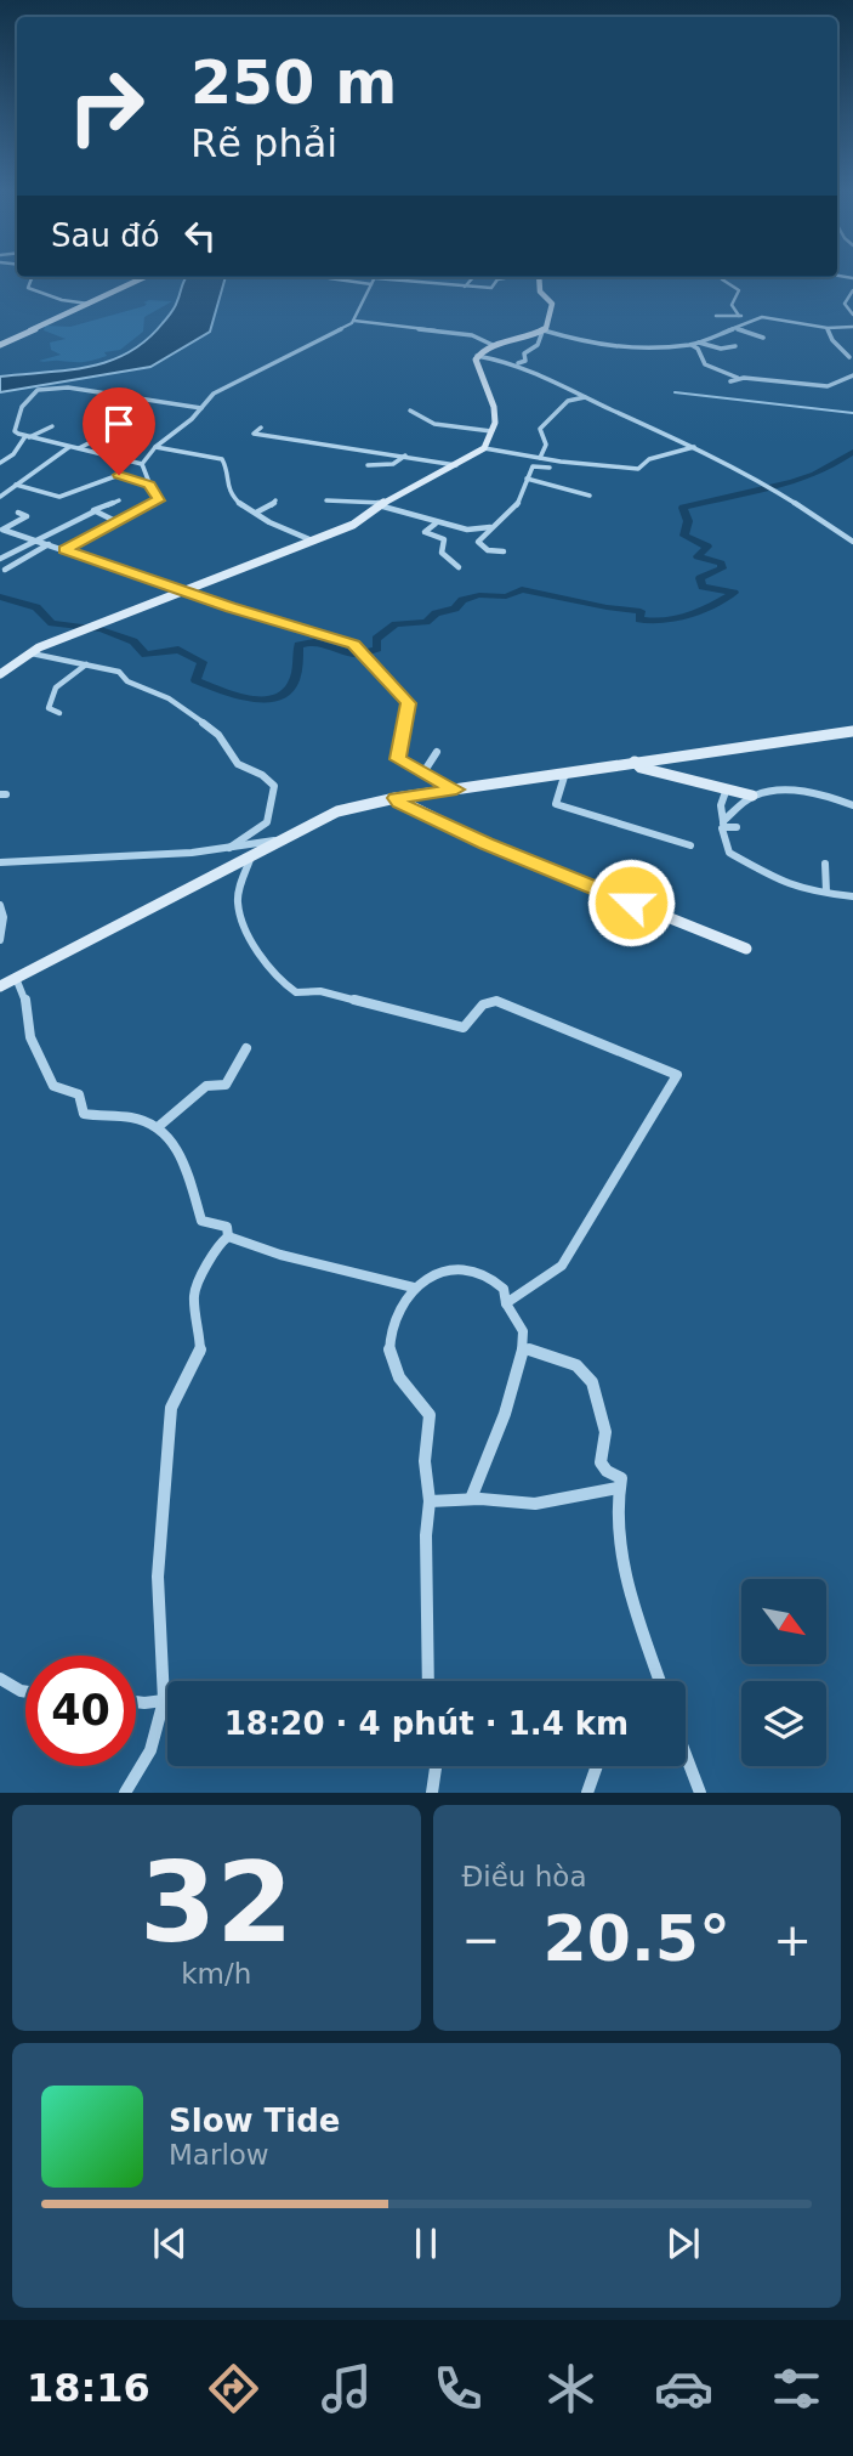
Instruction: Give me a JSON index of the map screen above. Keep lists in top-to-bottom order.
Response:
{
  "north": "bottom right",
  "page": {
    "turn": ["250 m", "Rẽ phải"],
    "then": "Sau đó",
    "limit": "40",
    "trip": "18:20 · 4 phút · 1.4 km",
    "tile": [
      ["32", "km/h"],
      "Điều hòa"
    ],
    "heat": ["−", "20.5°", "+"],
    "song": ["Slow Tide", "Marlow"],
    "tabs": "18:16"
  }
}
